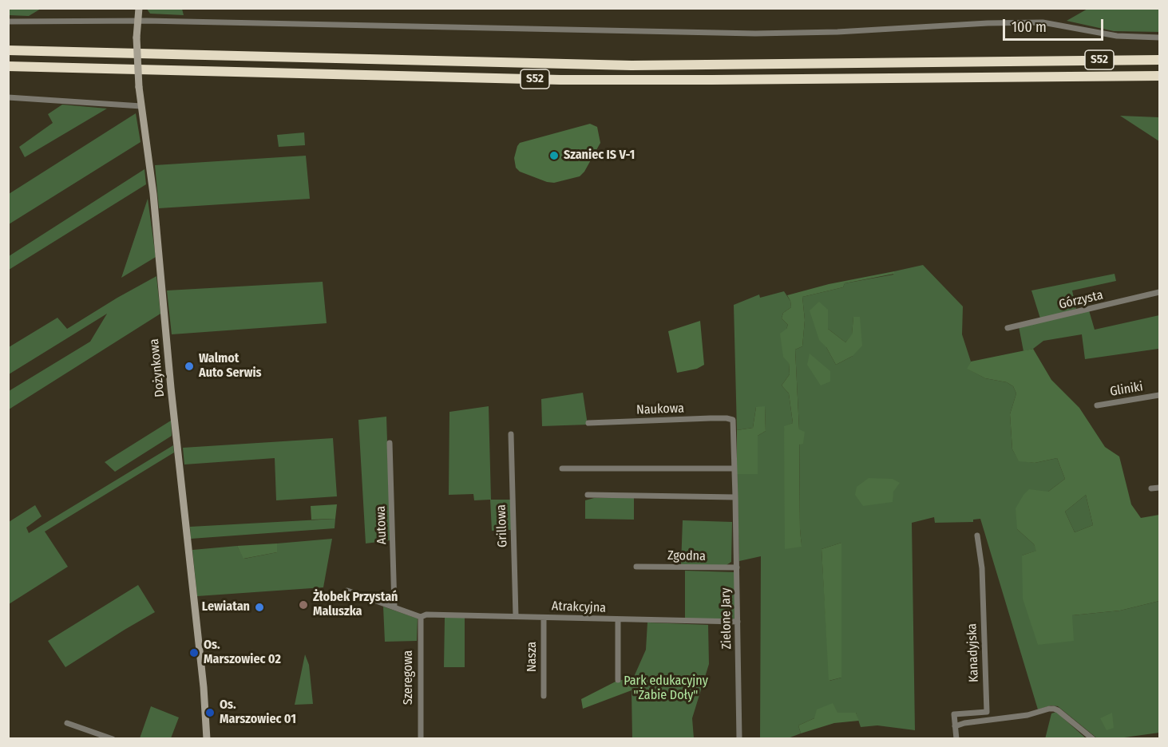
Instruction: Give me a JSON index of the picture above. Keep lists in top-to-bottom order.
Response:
{
  "streets": {
    "highway": ["S52"],
    "street": [
      "Górzysta",
      "Dożynkowa",
      "Gliniki",
      "Naukowa",
      "Autowa",
      "Grillowa",
      "Zgodna",
      "Atrakcyjna",
      "Zielone Jary",
      "Kanadyjska",
      "Nasza",
      "Szeregowa"
    ]
  },
  "crossings": [
    ["Naukowa", "Zielone Jary"],
    ["Grillowa", "Atrakcyjna"],
    ["Zgodna", "Zielone Jary"],
    ["Atrakcyjna", "Zielone Jary"],
    ["Atrakcyjna", "Nasza"],
    ["Atrakcyjna", "Szeregowa"]
  ],
  "parks": ["Park edukacyjny \"Żabie Doły\""],
  "places": [
    "Szaniec IS V-1",
    "Walmot Auto Serwis",
    "Żłobek Przystań Maluszka",
    "Lewiatan",
    "Os. Marszowiec 02",
    "Os. Marszowiec 01"
  ],
  "scale_bar": "100 m"
}
